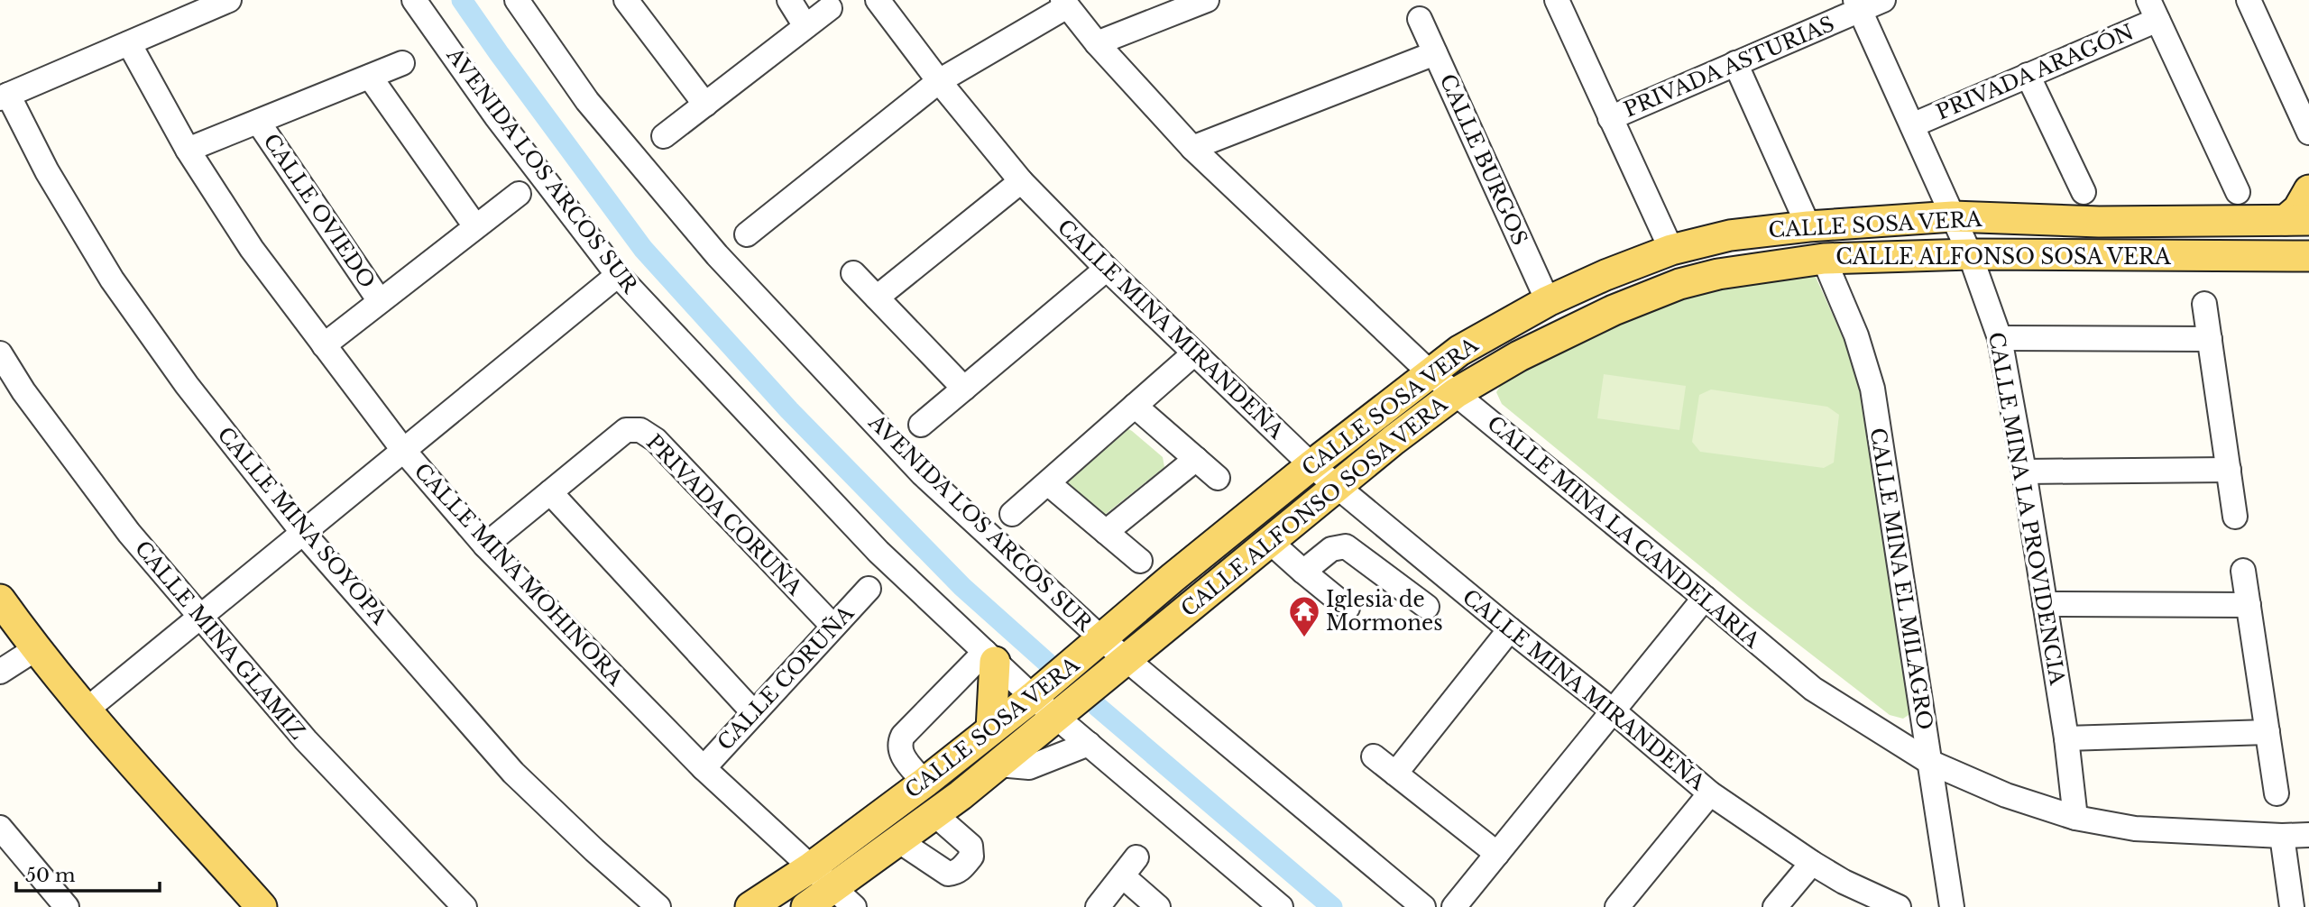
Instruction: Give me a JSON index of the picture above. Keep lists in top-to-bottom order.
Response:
{
  "streets": {
    "main road": ["CALLE SOSA VERA", "CALLE ALFONSO SOSA VERA"],
    "street": [
      "PRIVADA ASTURIAS",
      "PRIVADA ARAGÓN",
      "CALLE BURGOS",
      "AVENIDA LOS ARCOS SUR",
      "CALLE OVIEDO",
      "CALLE MINA MIRANDEÑA",
      "CALLE MINA LA PROVIDENCIA",
      "PRIVADA CORUÑA",
      "CALLE MINA SOYOPA",
      "CALLE MINA LA CANDELARIA",
      "CALLE MINA MOHINORA",
      "CALLE MINA EL MILAGRO",
      "CALLE MINA GLAMIZ",
      "CALLE CORUÑA"
    ]
  },
  "crossings": [
    ["PRIVADA ASTURIAS", "CALLE MINA LA PROVIDENCIA"],
    ["PRIVADA ARAGÓN", "CALLE MINA LA PROVIDENCIA"],
    ["CALLE BURGOS", "CALLE SOSA VERA"],
    ["AVENIDA LOS ARCOS SUR", "CALLE SOSA VERA"],
    ["AVENIDA LOS ARCOS SUR", "CALLE ALFONSO SOSA VERA"],
    ["CALLE OVIEDO", "CALLE MINA MOHINORA"],
    ["CALLE SOSA VERA", "CALLE MINA MIRANDEÑA"],
    ["CALLE SOSA VERA", "CALLE MINA LA PROVIDENCIA"],
    ["CALLE SOSA VERA", "CALLE MINA LA CANDELARIA"],
    ["CALLE SOSA VERA", "CALLE MINA MOHINORA"],
    ["CALLE ALFONSO SOSA VERA", "CALLE MINA MIRANDEÑA"],
    ["CALLE ALFONSO SOSA VERA", "CALLE MINA LA PROVIDENCIA"],
    ["CALLE ALFONSO SOSA VERA", "CALLE MINA LA CANDELARIA"],
    ["CALLE ALFONSO SOSA VERA", "CALLE MINA MOHINORA"],
    ["CALLE ALFONSO SOSA VERA", "CALLE MINA EL MILAGRO"],
    ["CALLE MINA LA PROVIDENCIA", "CALLE MINA LA CANDELARIA"],
    ["PRIVADA CORUÑA", "CALLE MINA MOHINORA"],
    ["PRIVADA CORUÑA", "CALLE CORUÑA"],
    ["CALLE MINA LA CANDELARIA", "CALLE MINA EL MILAGRO"],
    ["CALLE MINA MOHINORA", "CALLE CORUÑA"]
  ],
  "places": {
    "temple": ["Iglesia de Mormones"]
  },
  "scale_bar": "50 m"
}
